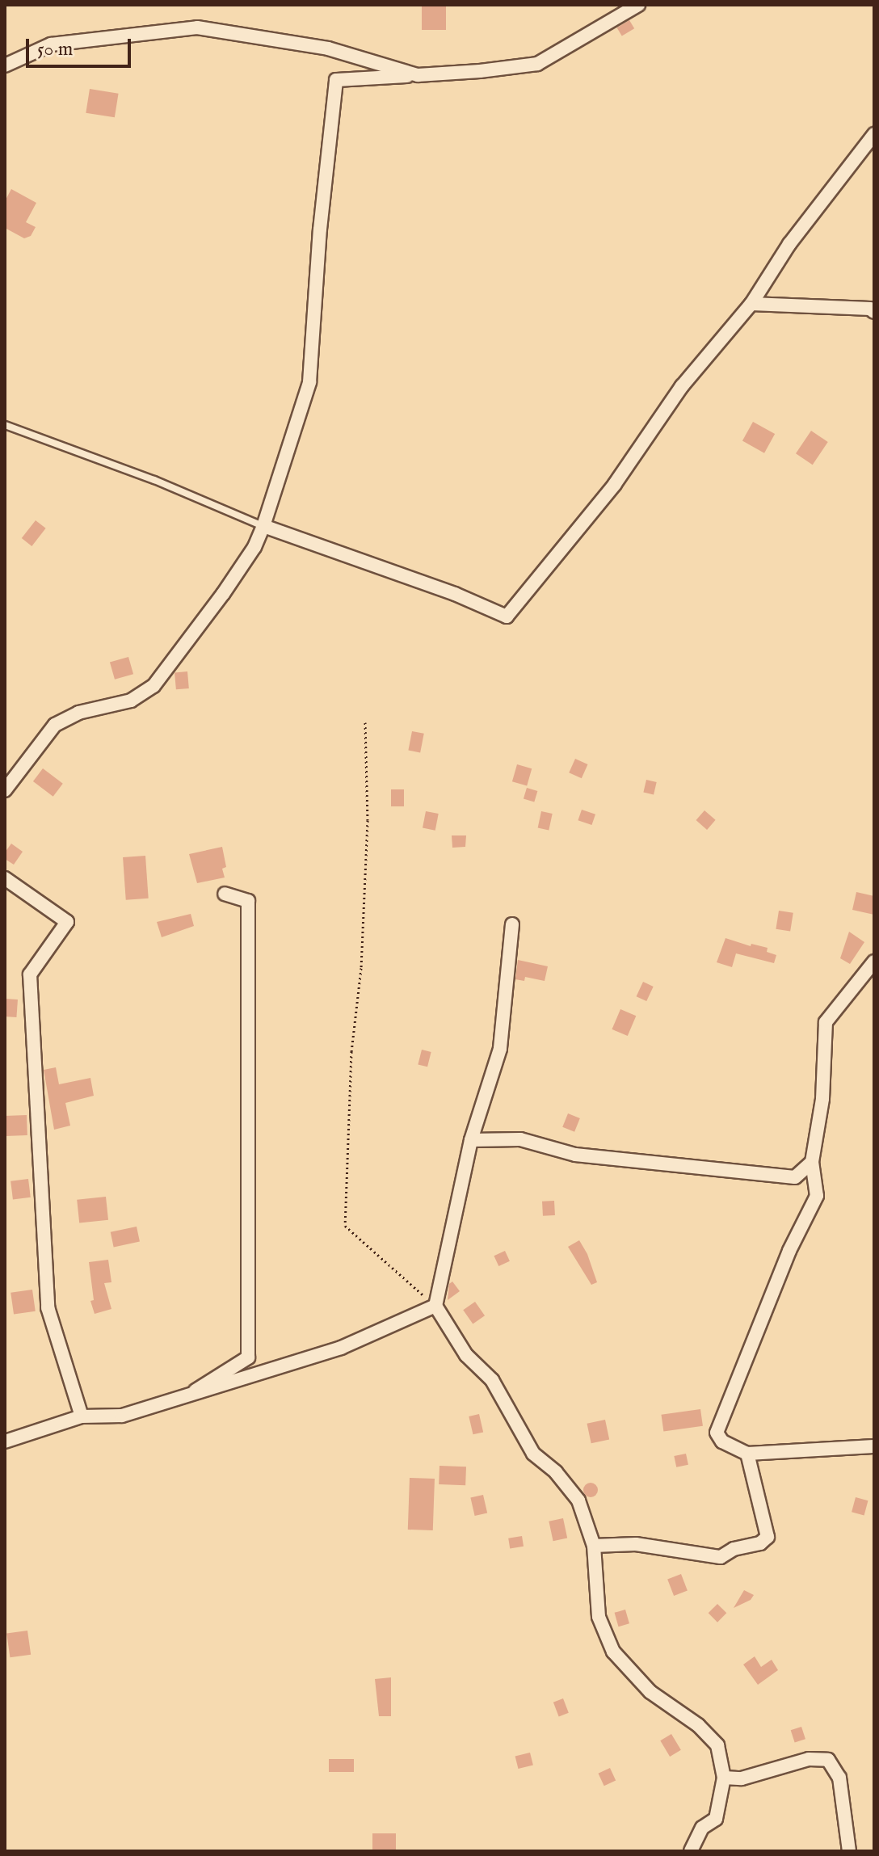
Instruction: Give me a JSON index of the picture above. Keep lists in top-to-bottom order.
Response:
{
  "scale_bar": "50 m"
}
